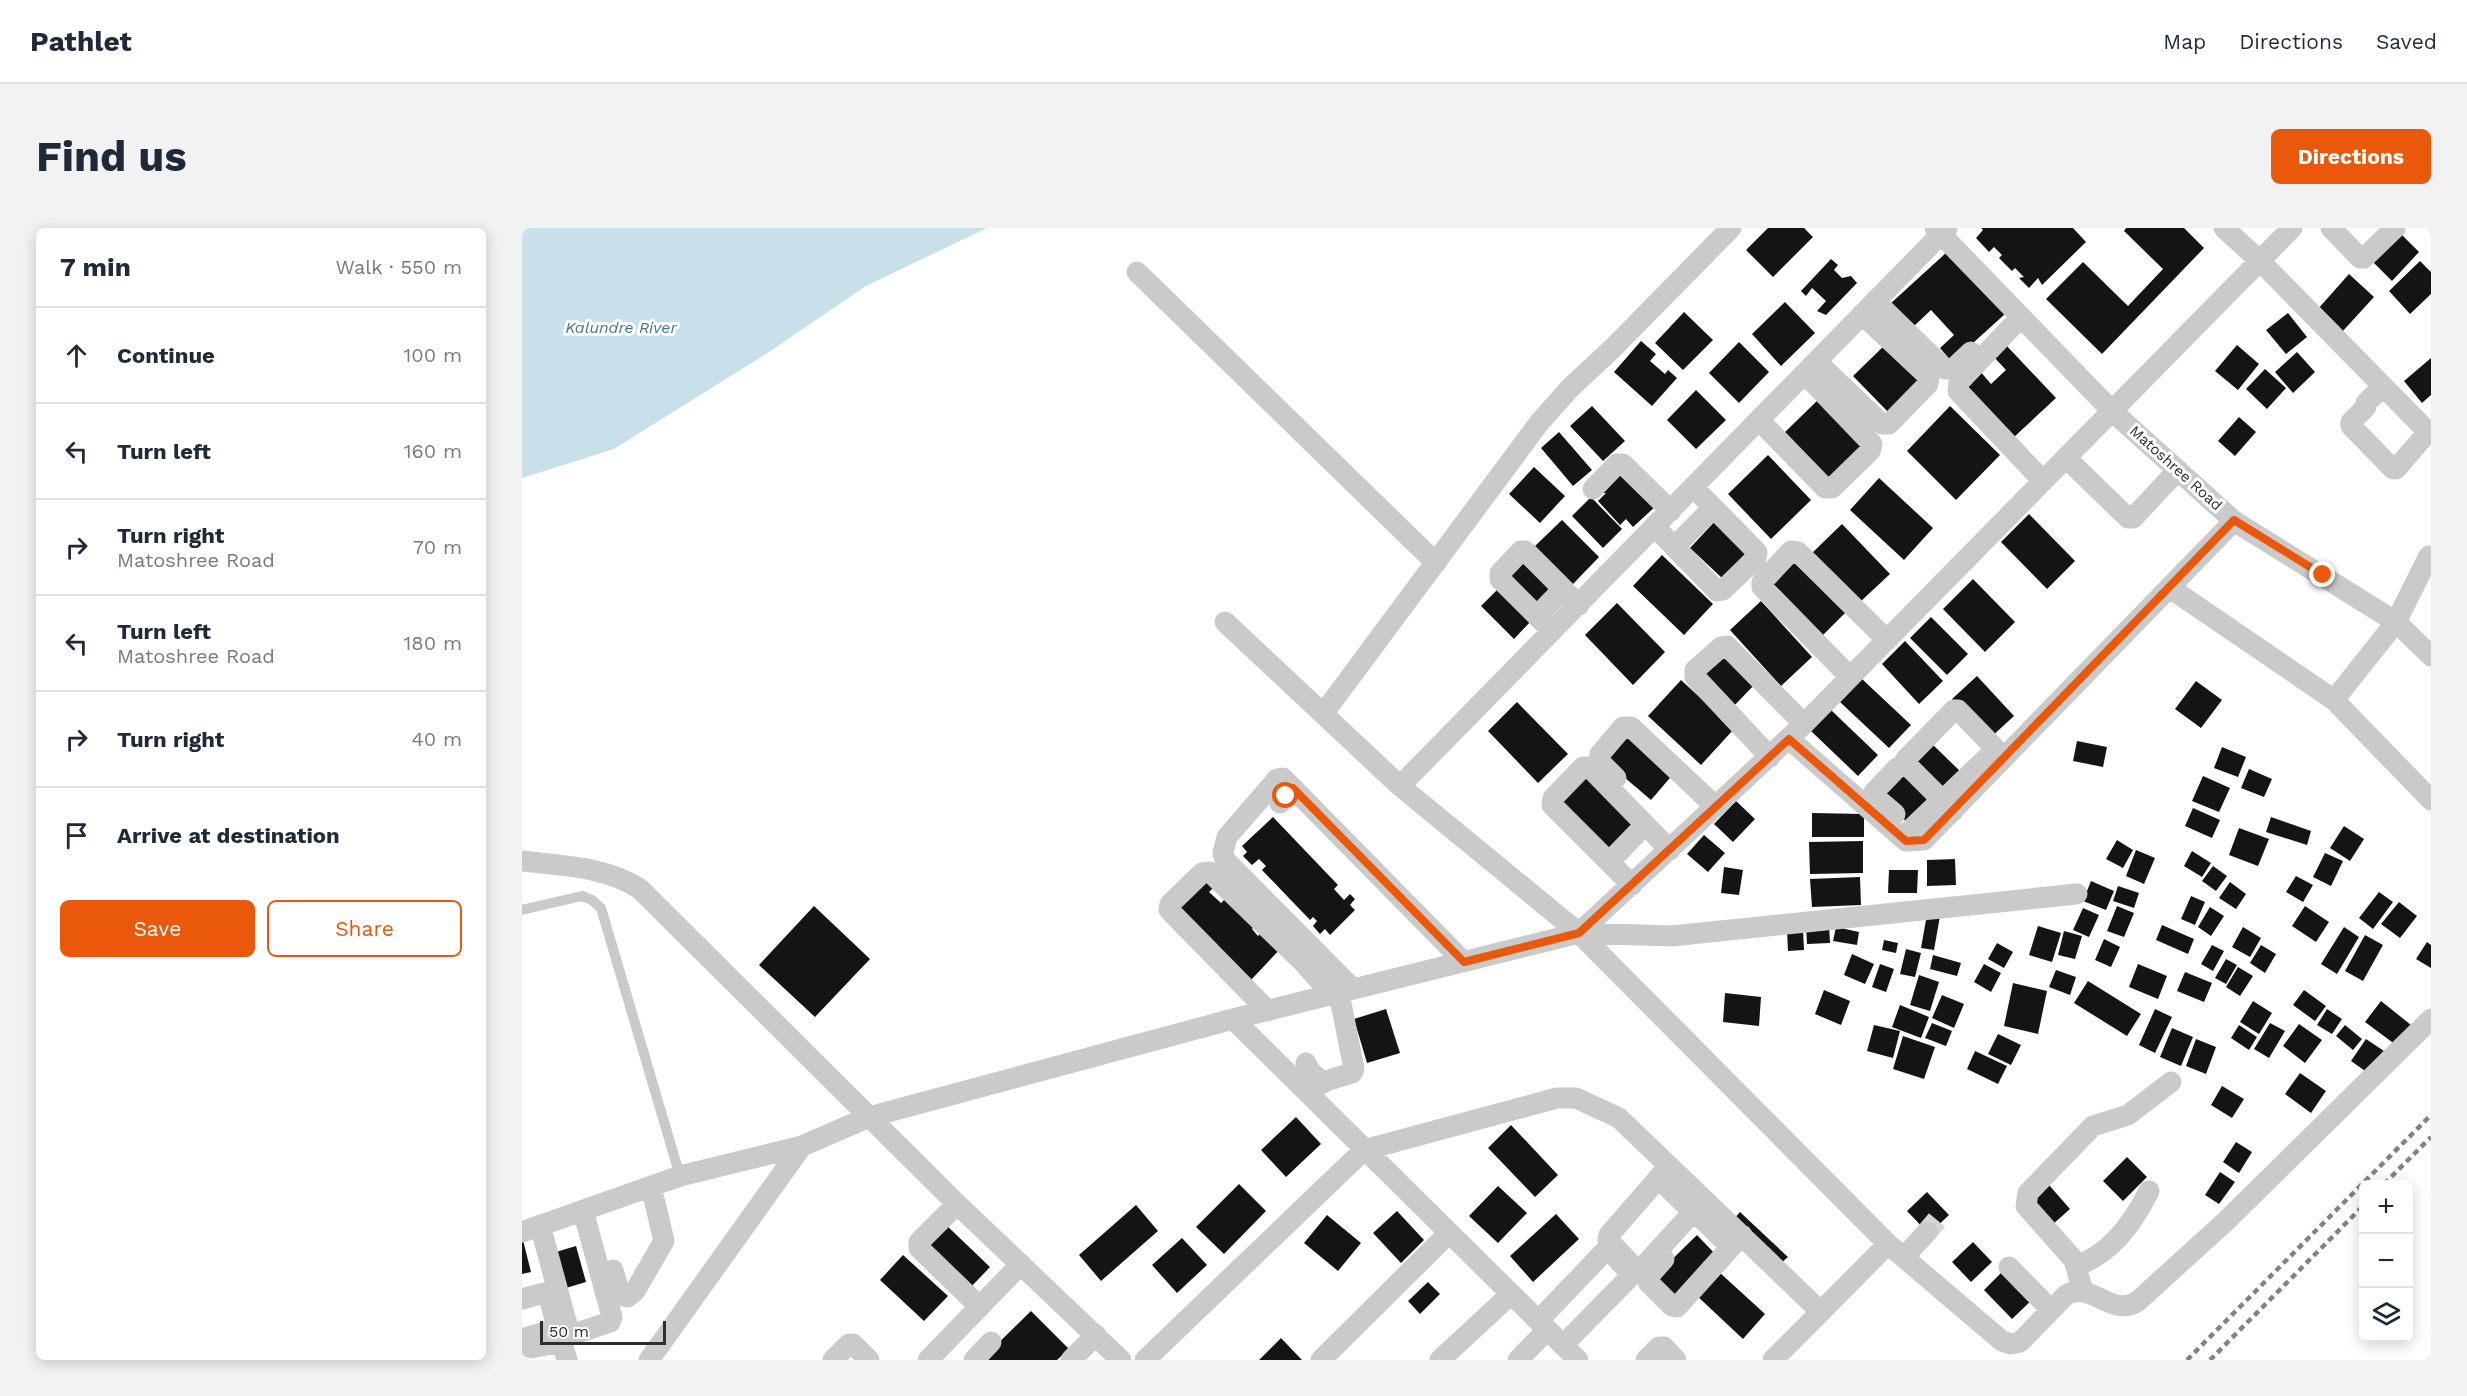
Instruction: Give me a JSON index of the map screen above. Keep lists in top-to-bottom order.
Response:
{
  "streets": {
    "street": ["Matoshree Road"]
  },
  "water": ["Kalundre River"],
  "scale_bar": "50 m",
  "page": {
    "header": "Pathlet",
    "nav": ["Map", "Directions", "Saved"],
    "buttons": [
      "Directions",
      ["Save", "Share"]
    ],
    "title": "Find us",
    "heading": ["7 min", "Walk · 550 m"],
    "list": [
      ["Continue", "100 m"],
      ["Turn left", "160 m"],
      ["Turn right", "Matoshree Road", "70 m"],
      ["Turn left", "Matoshree Road", "180 m"],
      ["Turn right", "40 m"],
      "Arrive at destination"
    ],
    "map_buttons": ["+", "−"],
    "scale": "50 m"
  }
}
